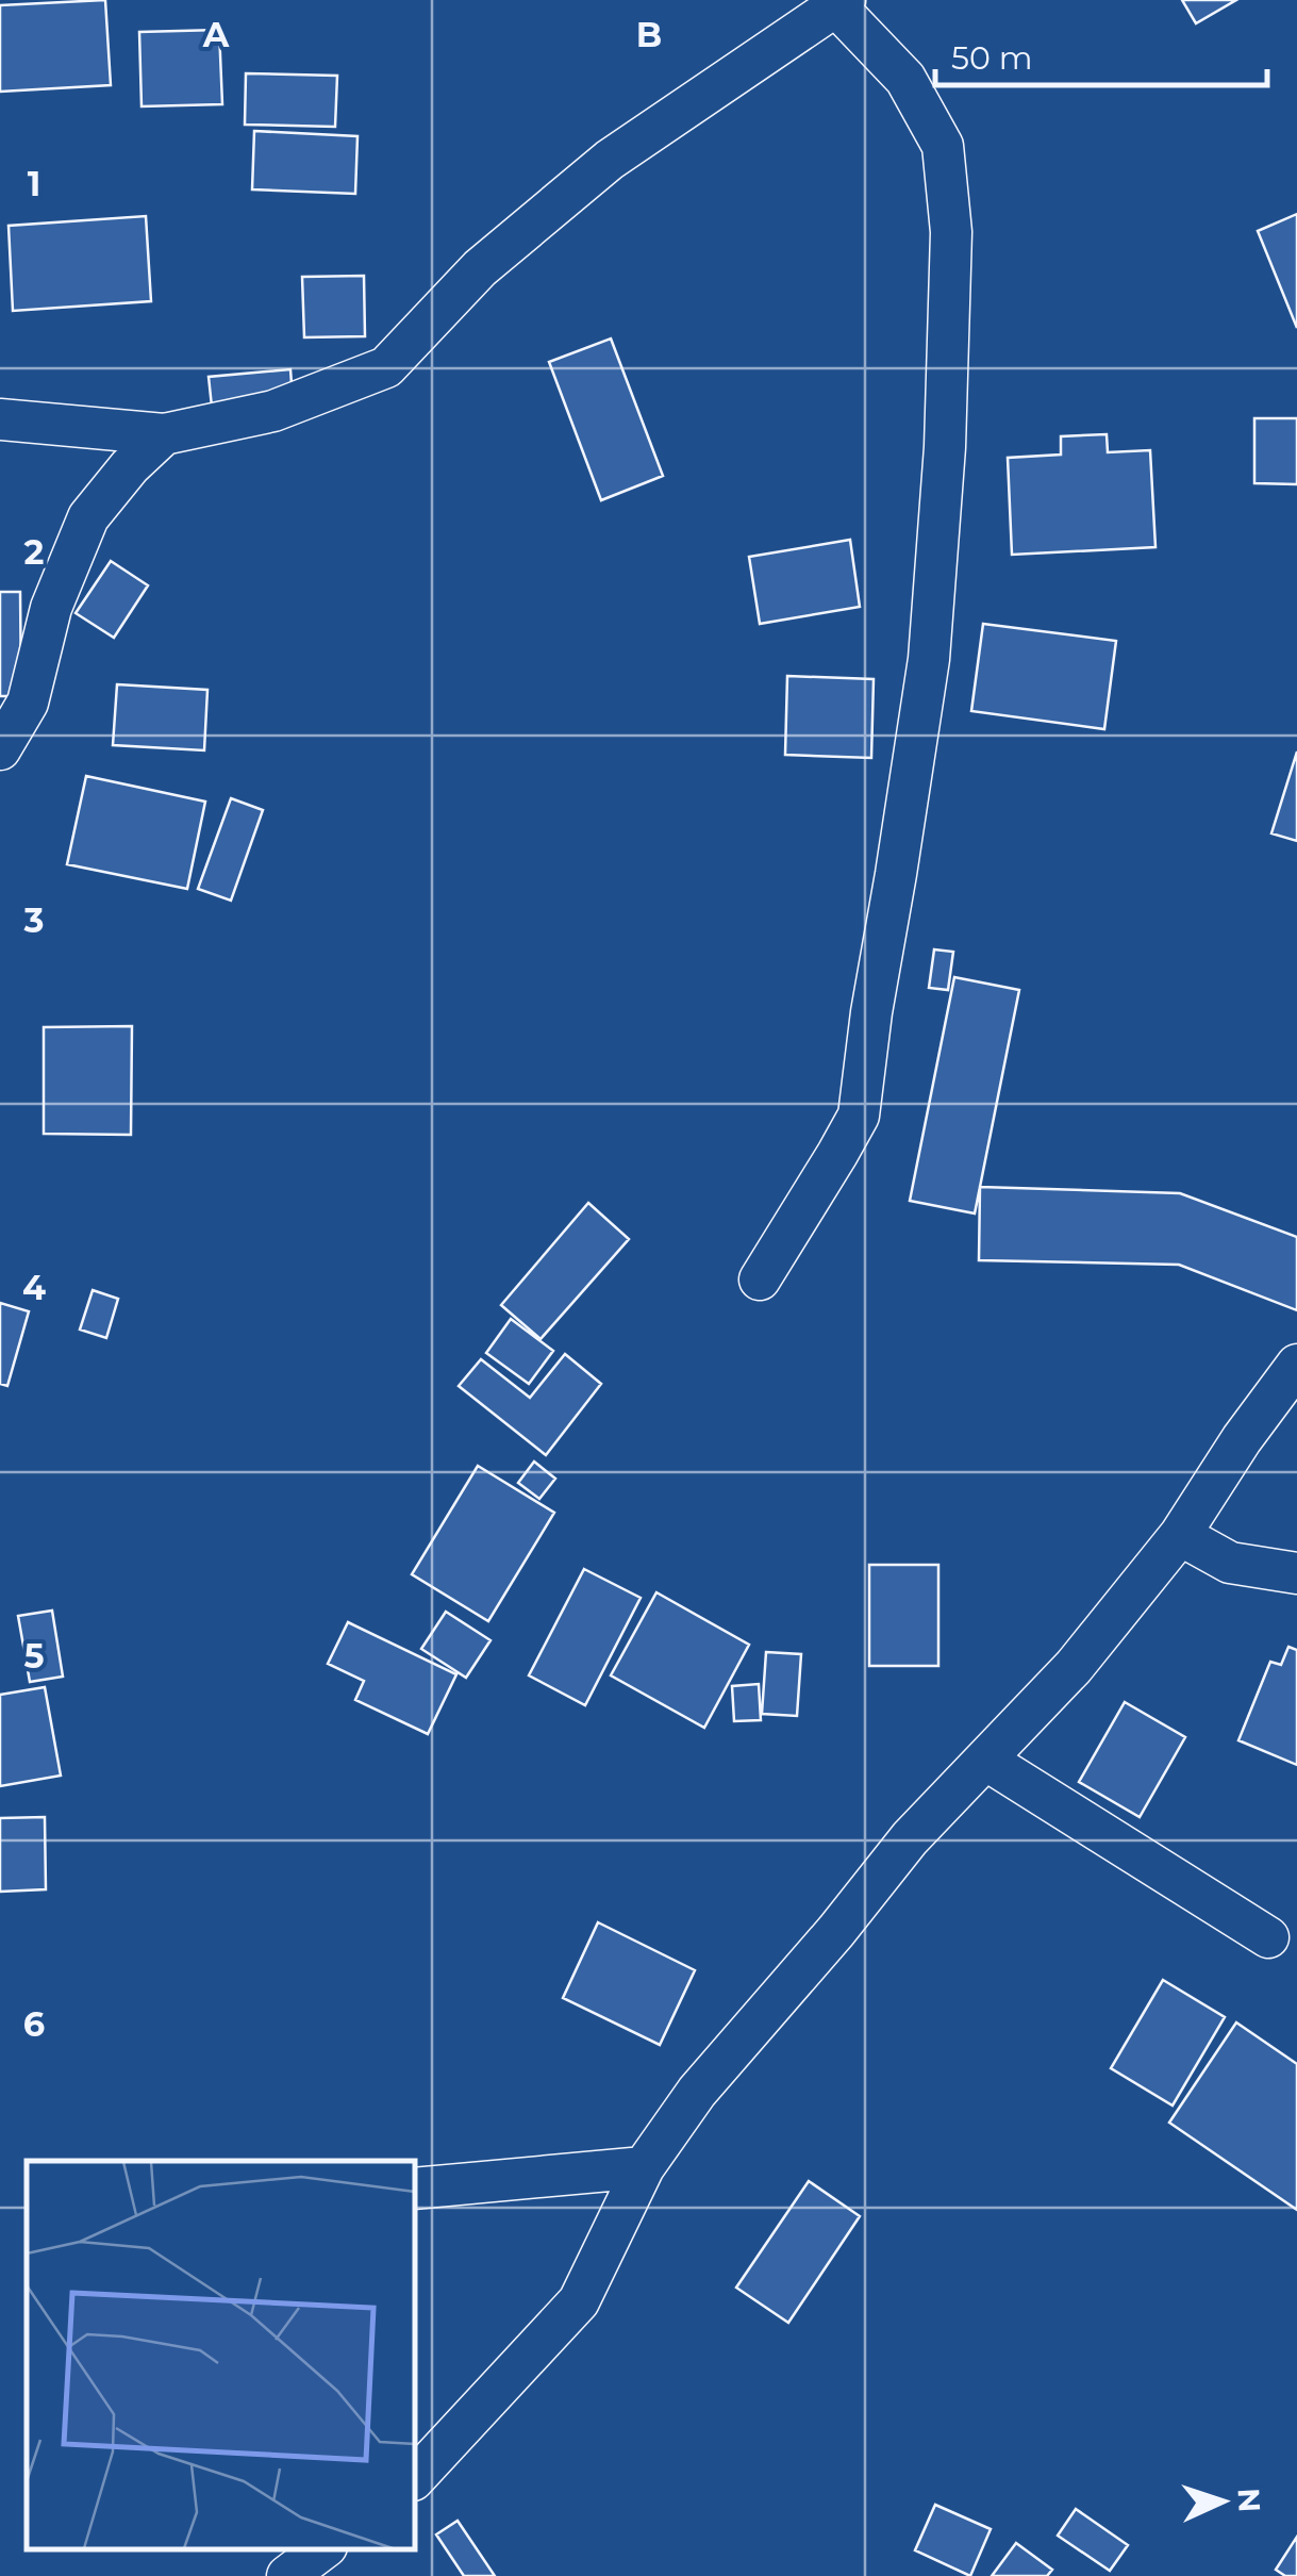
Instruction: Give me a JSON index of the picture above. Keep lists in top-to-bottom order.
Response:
{
  "scale_bar": "50 m",
  "north": "right",
  "grid": {
    "columns": ["A", "B"],
    "rows": [
      "1",
      "2",
      "3",
      "4",
      "5",
      "6"
    ]
  }
}
